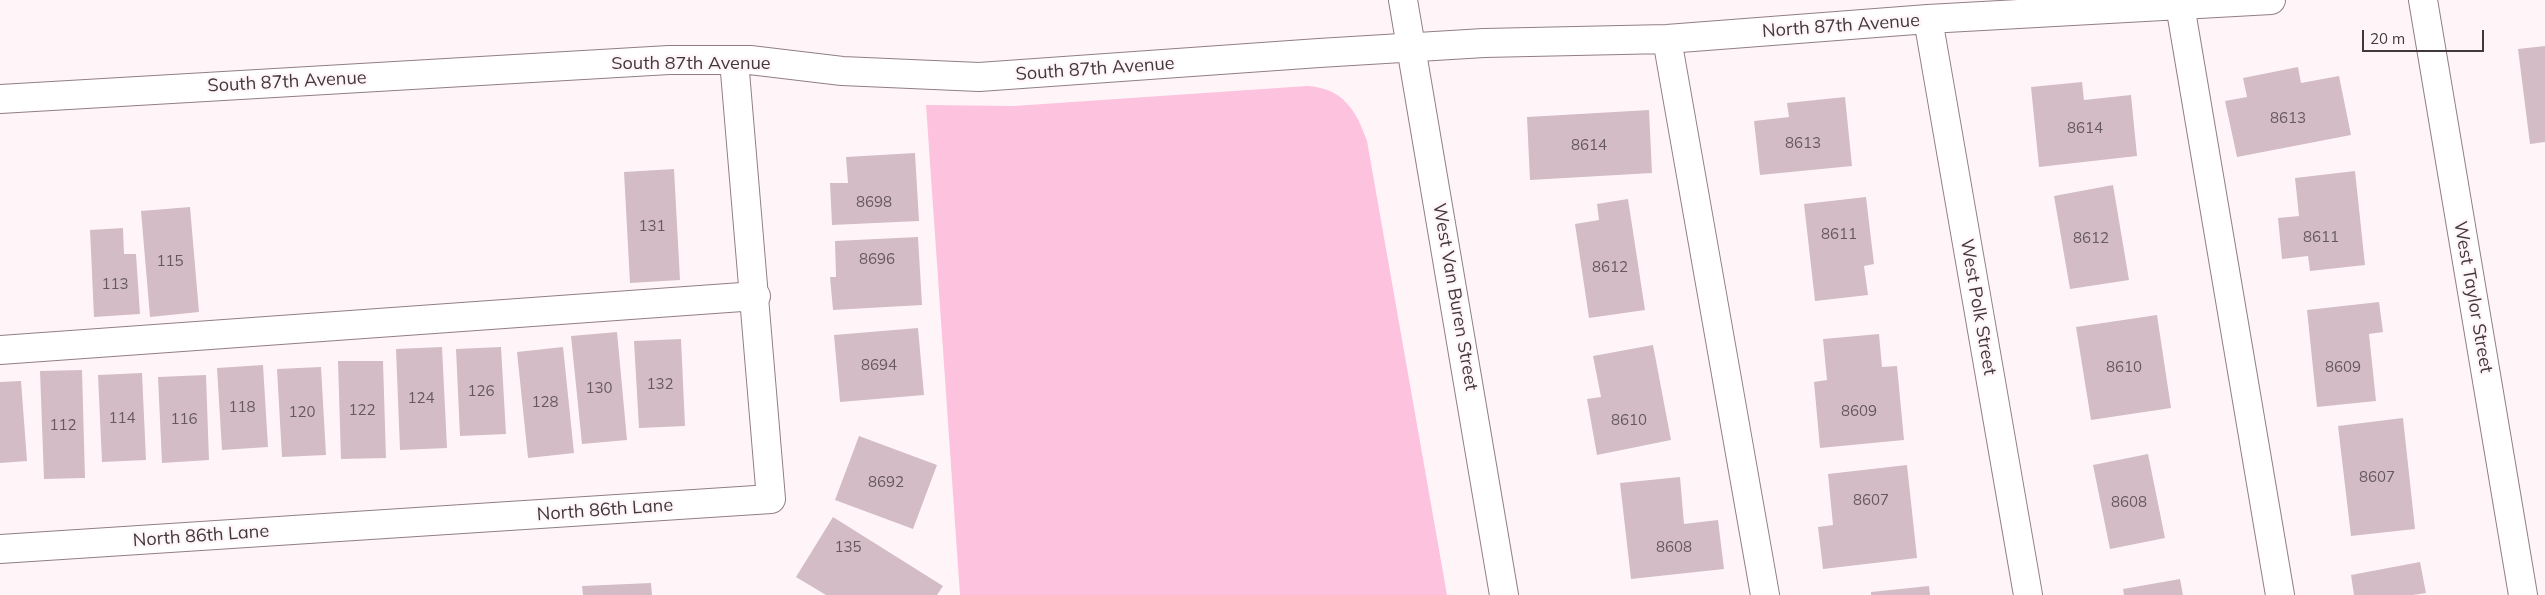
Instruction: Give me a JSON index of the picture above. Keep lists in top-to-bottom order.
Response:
{
  "streets": {
    "street": [
      "North 87th Avenue",
      "South 87th Avenue",
      "West Van Buren Street",
      "West Taylor Street",
      "West Polk Street",
      "North 86th Lane"
    ]
  },
  "crossings": [
    ["North 87th Avenue", "South 87th Avenue"],
    ["North 87th Avenue", "West Van Buren Street"],
    ["North 87th Avenue", "West Polk Street"],
    ["South 87th Avenue", "West Van Buren Street"],
    ["South 87th Avenue", "North 86th Lane"]
  ],
  "house_numbers": [
    "8613",
    "8614",
    "8613",
    "8614",
    "8698",
    "131",
    "8611",
    "8611",
    "8612",
    "8696",
    "115",
    "8612",
    "113",
    "8694",
    "8610",
    "8609",
    "132",
    "130",
    "126",
    "124",
    "128",
    "118",
    "122",
    "8609",
    "120",
    "114",
    "116",
    "8610",
    "112",
    "8607",
    "8692",
    "8607",
    "8608",
    "135",
    "8608"
  ],
  "scale_bar": "20 m"
}
